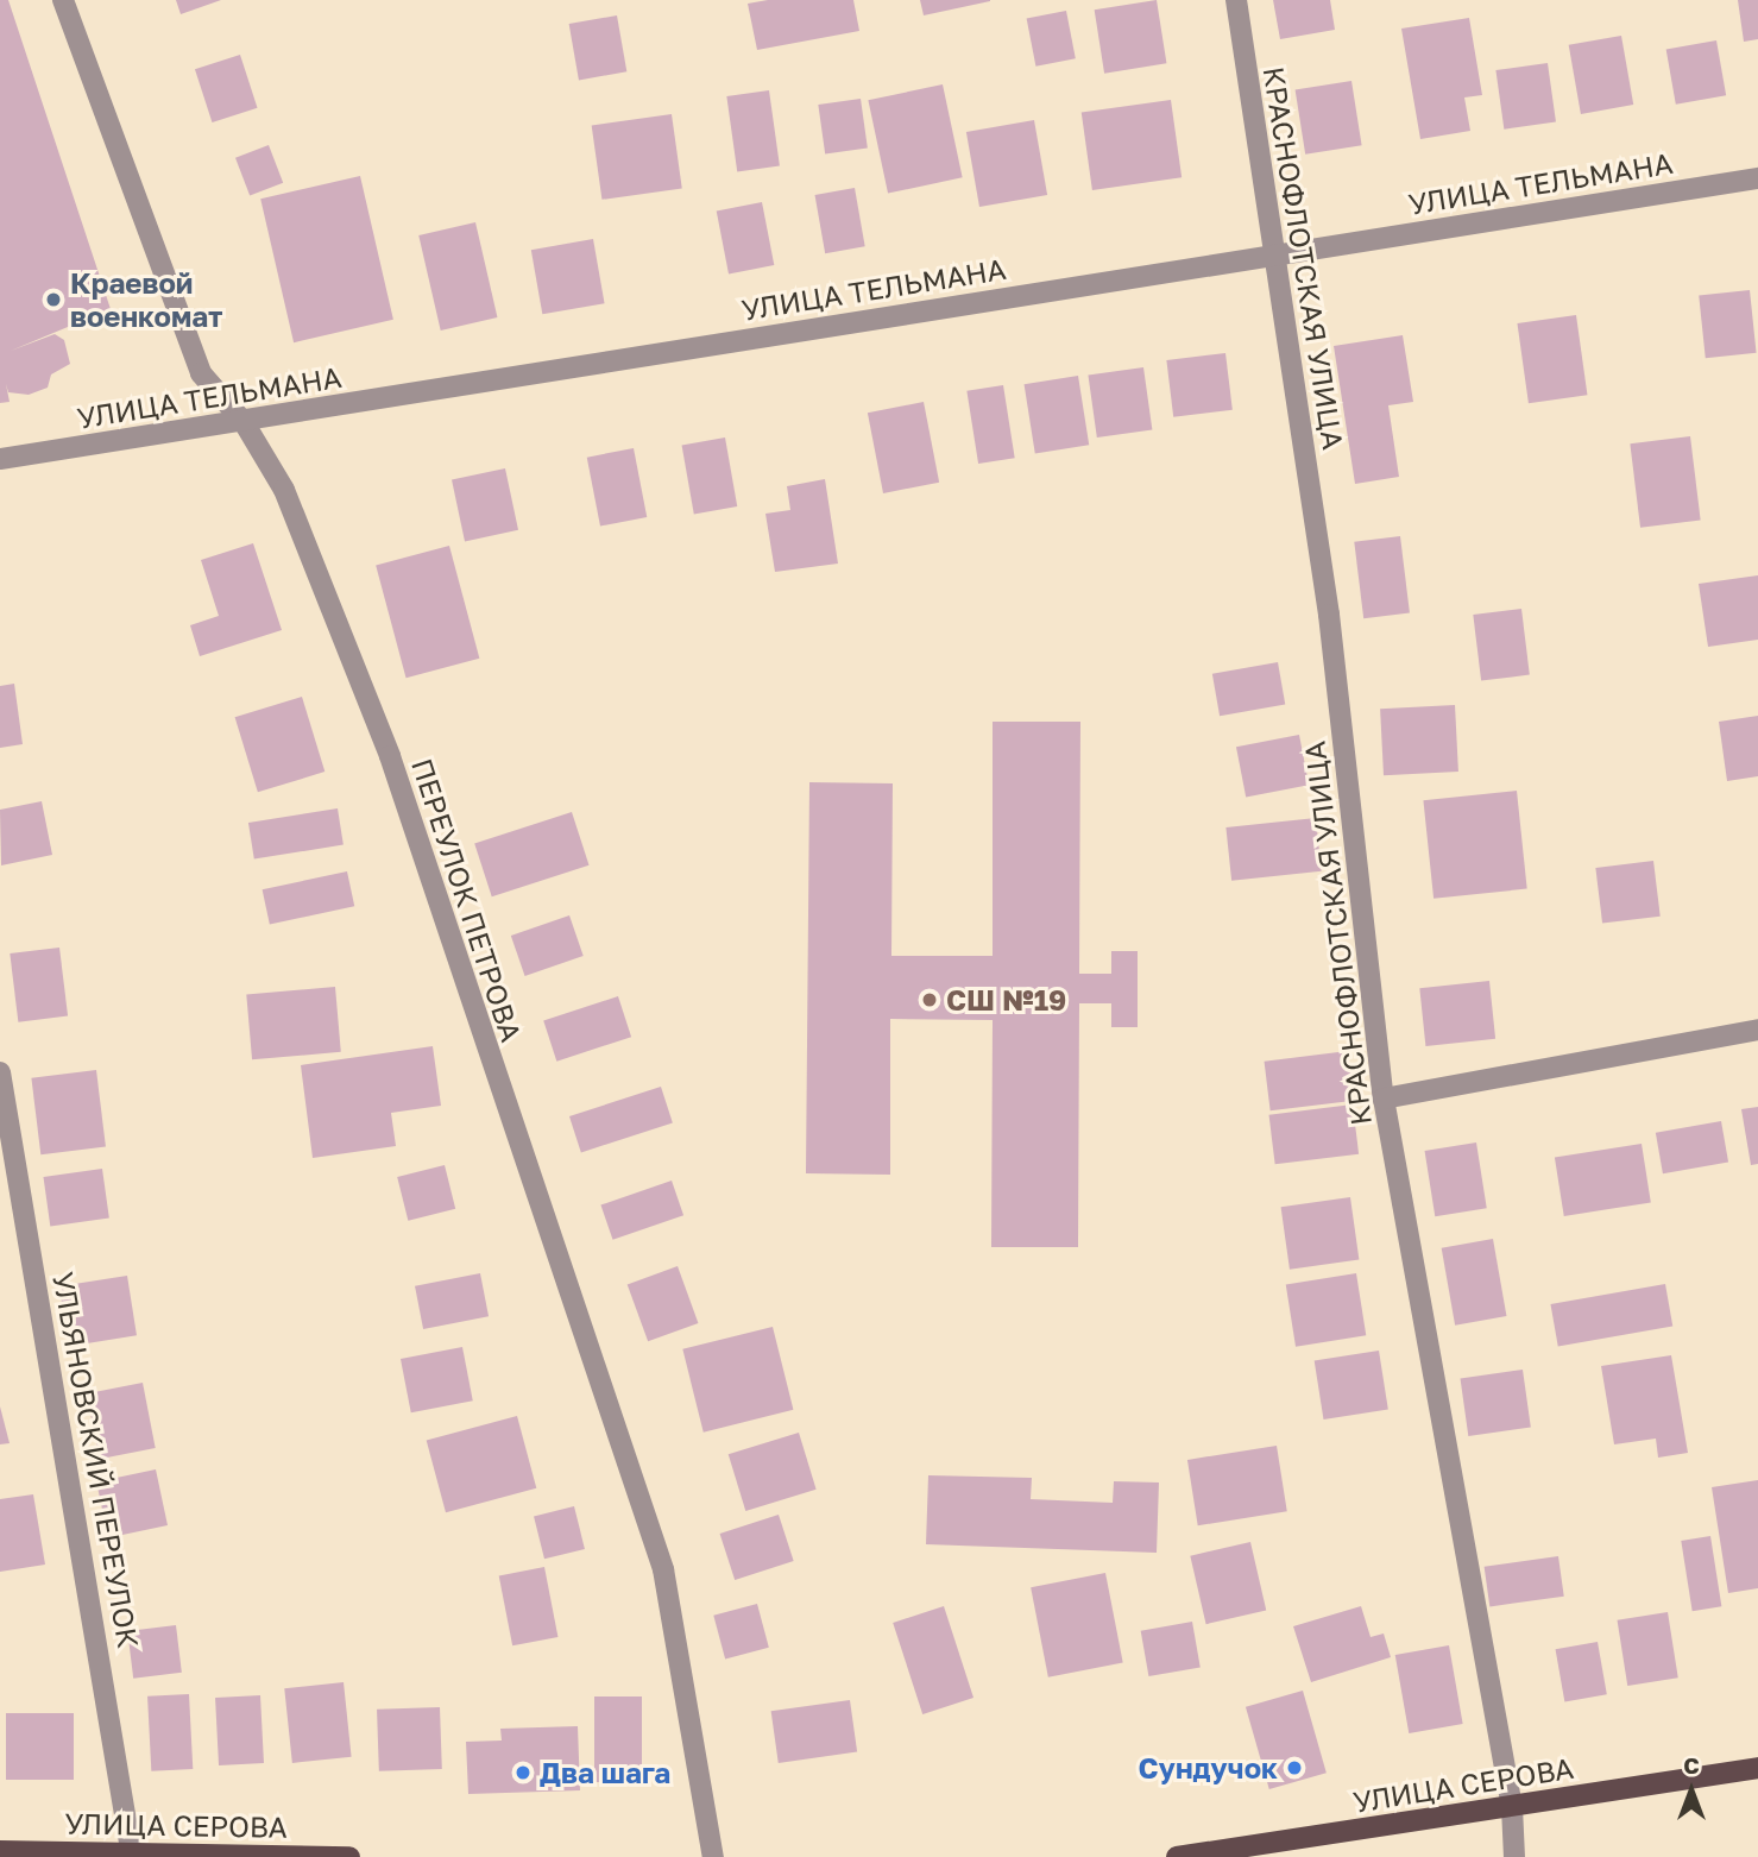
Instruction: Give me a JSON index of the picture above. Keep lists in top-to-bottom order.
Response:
{
  "streets": {
    "main road": ["УЛИЦА СЕРОВА"],
    "street": [
      "УЛИЦА ТЕЛЬМАНА",
      "КРАСНОФЛОТСКАЯ УЛИЦА",
      "ПЕРЕУЛОК ПЕТРОВА",
      "УЛЬЯНОВСКИЙ ПЕРЕУЛОК"
    ]
  },
  "crossings": [
    ["УЛИЦА ТЕЛЬМАНА", "КРАСНОФЛОТСКАЯ УЛИЦА"],
    ["УЛИЦА ТЕЛЬМАНА", "ПЕРЕУЛОК ПЕТРОВА"],
    ["КРАСНОФЛОТСКАЯ УЛИЦА", "УЛИЦА СЕРОВА"],
    ["УЛЬЯНОВСКИЙ ПЕРЕУЛОК", "УЛИЦА СЕРОВА"]
  ],
  "places": [
    "Краевой военкомат",
    "СШ №19",
    "Сундучок",
    "Два шага"
  ],
  "north": "top"
}
